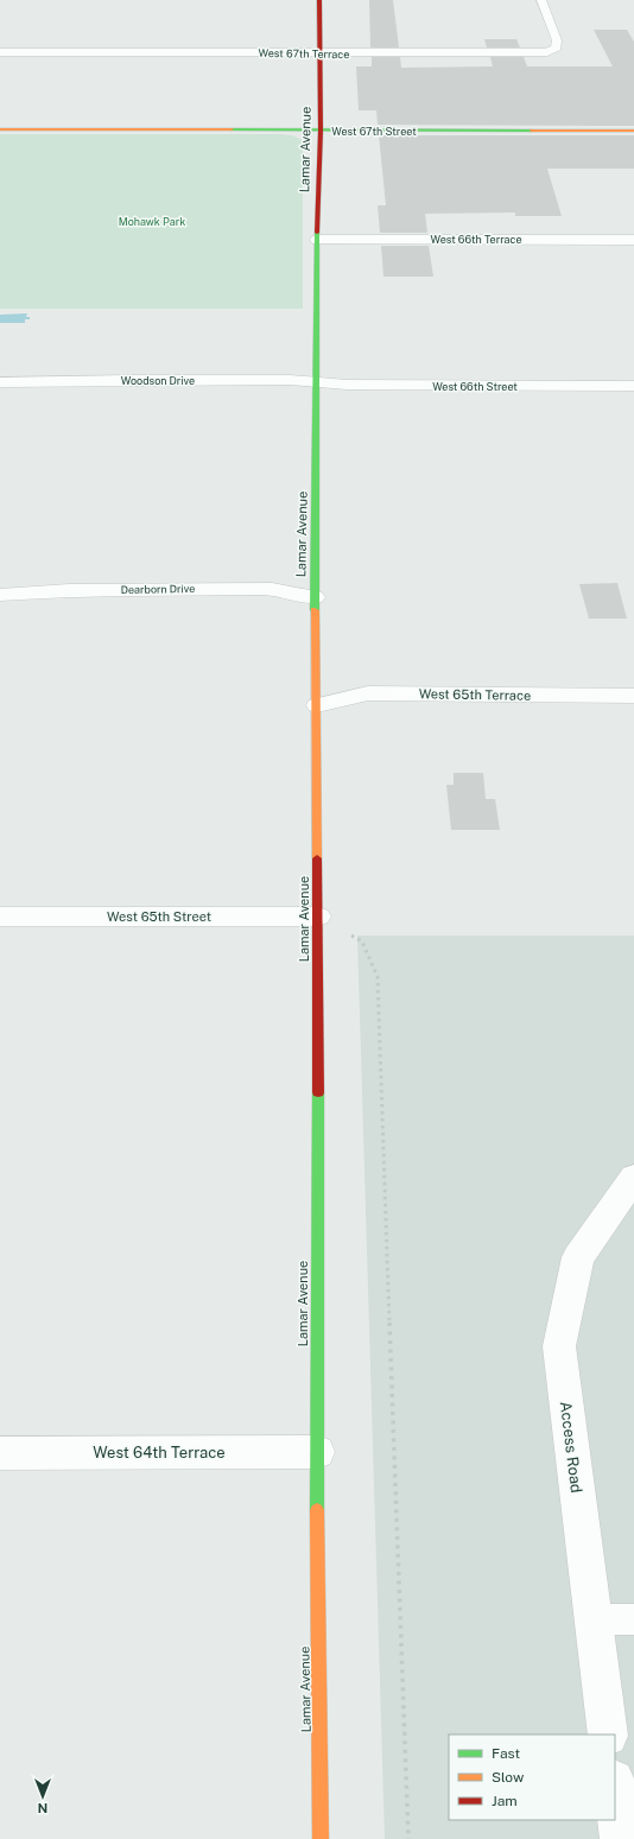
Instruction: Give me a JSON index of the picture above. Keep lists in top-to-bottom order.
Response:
{
  "streets": {
    "street": [
      "West 67th Terrace",
      "West 67th Street",
      "Lamar Avenue",
      "West 66th Terrace",
      "Woodson Drive",
      "West 66th Street",
      "Dearborn Drive",
      "West 65th Terrace",
      "West 65th Street",
      "Access Road",
      "West 64th Terrace"
    ]
  },
  "crossings": [
    ["West 67th Terrace", "Lamar Avenue"],
    ["West 67th Street", "Lamar Avenue"],
    ["Lamar Avenue", "West 66th Terrace"],
    ["Lamar Avenue", "Woodson Drive"],
    ["Lamar Avenue", "West 66th Street"],
    ["Lamar Avenue", "Dearborn Drive"],
    ["Lamar Avenue", "West 65th Terrace"],
    ["Lamar Avenue", "West 65th Street"],
    ["Lamar Avenue", "West 64th Terrace"],
    ["Woodson Drive", "West 66th Street"]
  ],
  "parks": ["Mohawk Park"],
  "legend": ["Fast", "Slow", "Jam"],
  "north": "bottom"
}
